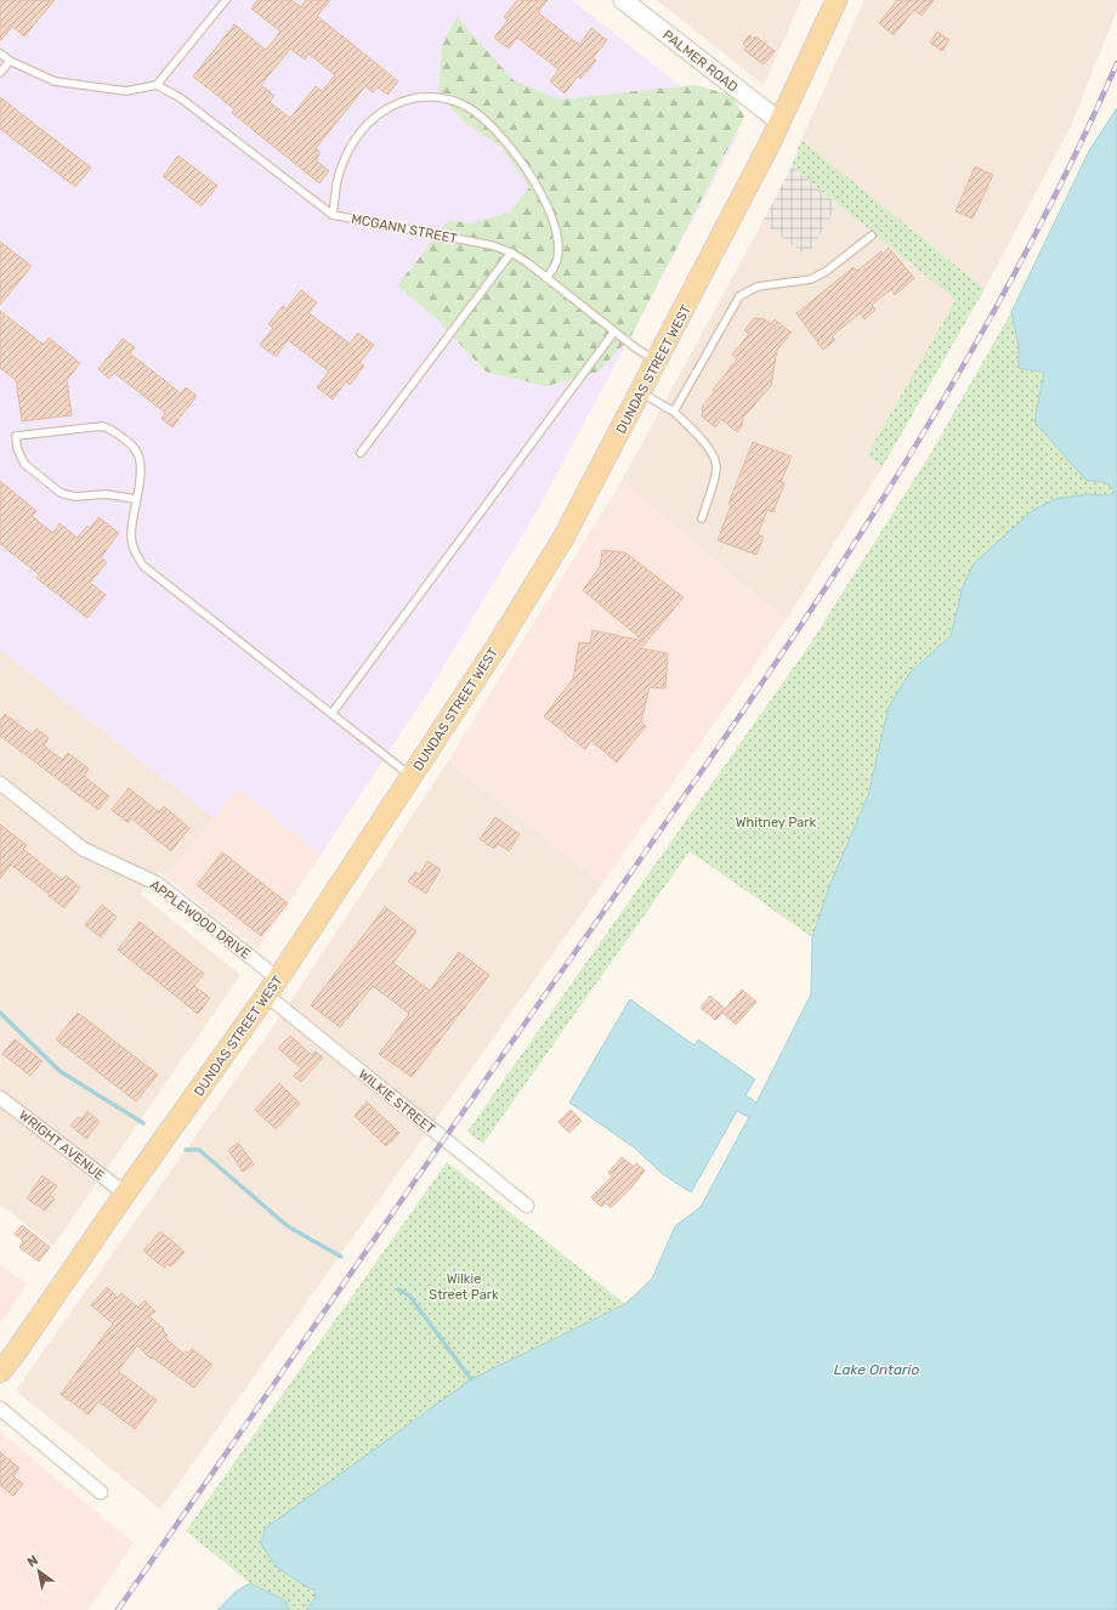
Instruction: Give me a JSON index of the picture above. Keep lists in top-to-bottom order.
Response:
{
  "streets": {
    "main road": ["DUNDAS STREET WEST"],
    "street": [
      "PALMER ROAD",
      "APPLEWOOD DRIVE",
      "WILKIE STREET",
      "WRIGHT AVENUE"
    ],
    "lane": ["MCGANN STREET"]
  },
  "crossings": [
    ["PALMER ROAD", "DUNDAS STREET WEST"],
    ["MCGANN STREET", "DUNDAS STREET WEST"],
    ["DUNDAS STREET WEST", "APPLEWOOD DRIVE"],
    ["DUNDAS STREET WEST", "WILKIE STREET"],
    ["DUNDAS STREET WEST", "WRIGHT AVENUE"]
  ],
  "water": ["Lake Ontario"],
  "parks": ["Whitney Park", "Wilkie Street Park"],
  "north": "top left"
}
